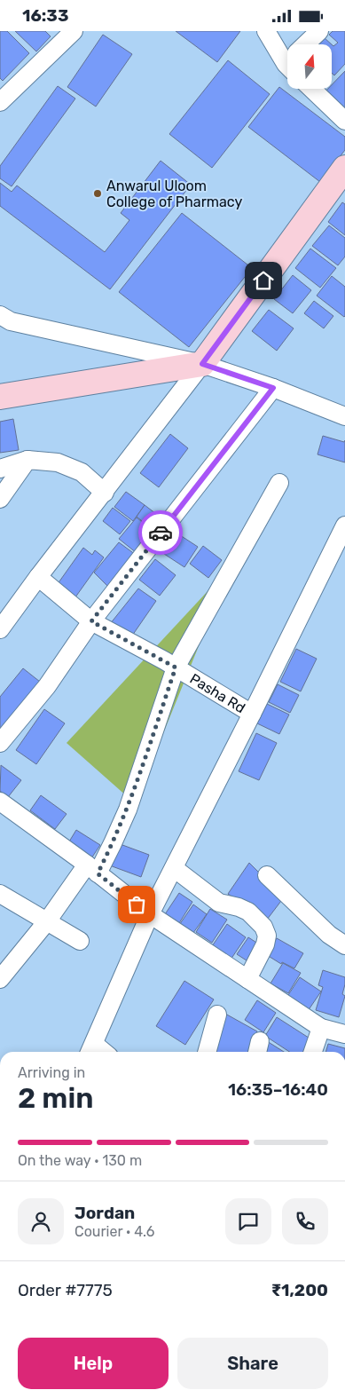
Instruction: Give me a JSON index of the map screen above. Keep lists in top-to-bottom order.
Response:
{
  "streets": {
    "street": ["Pasha Rd"]
  },
  "places": ["Anwarul Uloom College of Pharmacy"],
  "north": "top",
  "page": {
    "status": "16:33",
    "heading": ["2 min", "Arriving in", "16:35–16:40"],
    "panel": [
      "Jordan",
      "Courier · 4.6",
      "Order #7775",
      "₹1,200"
    ],
    "bar": "On the way · 130 m",
    "buttons": ["Help", "Share"]
  }
}
